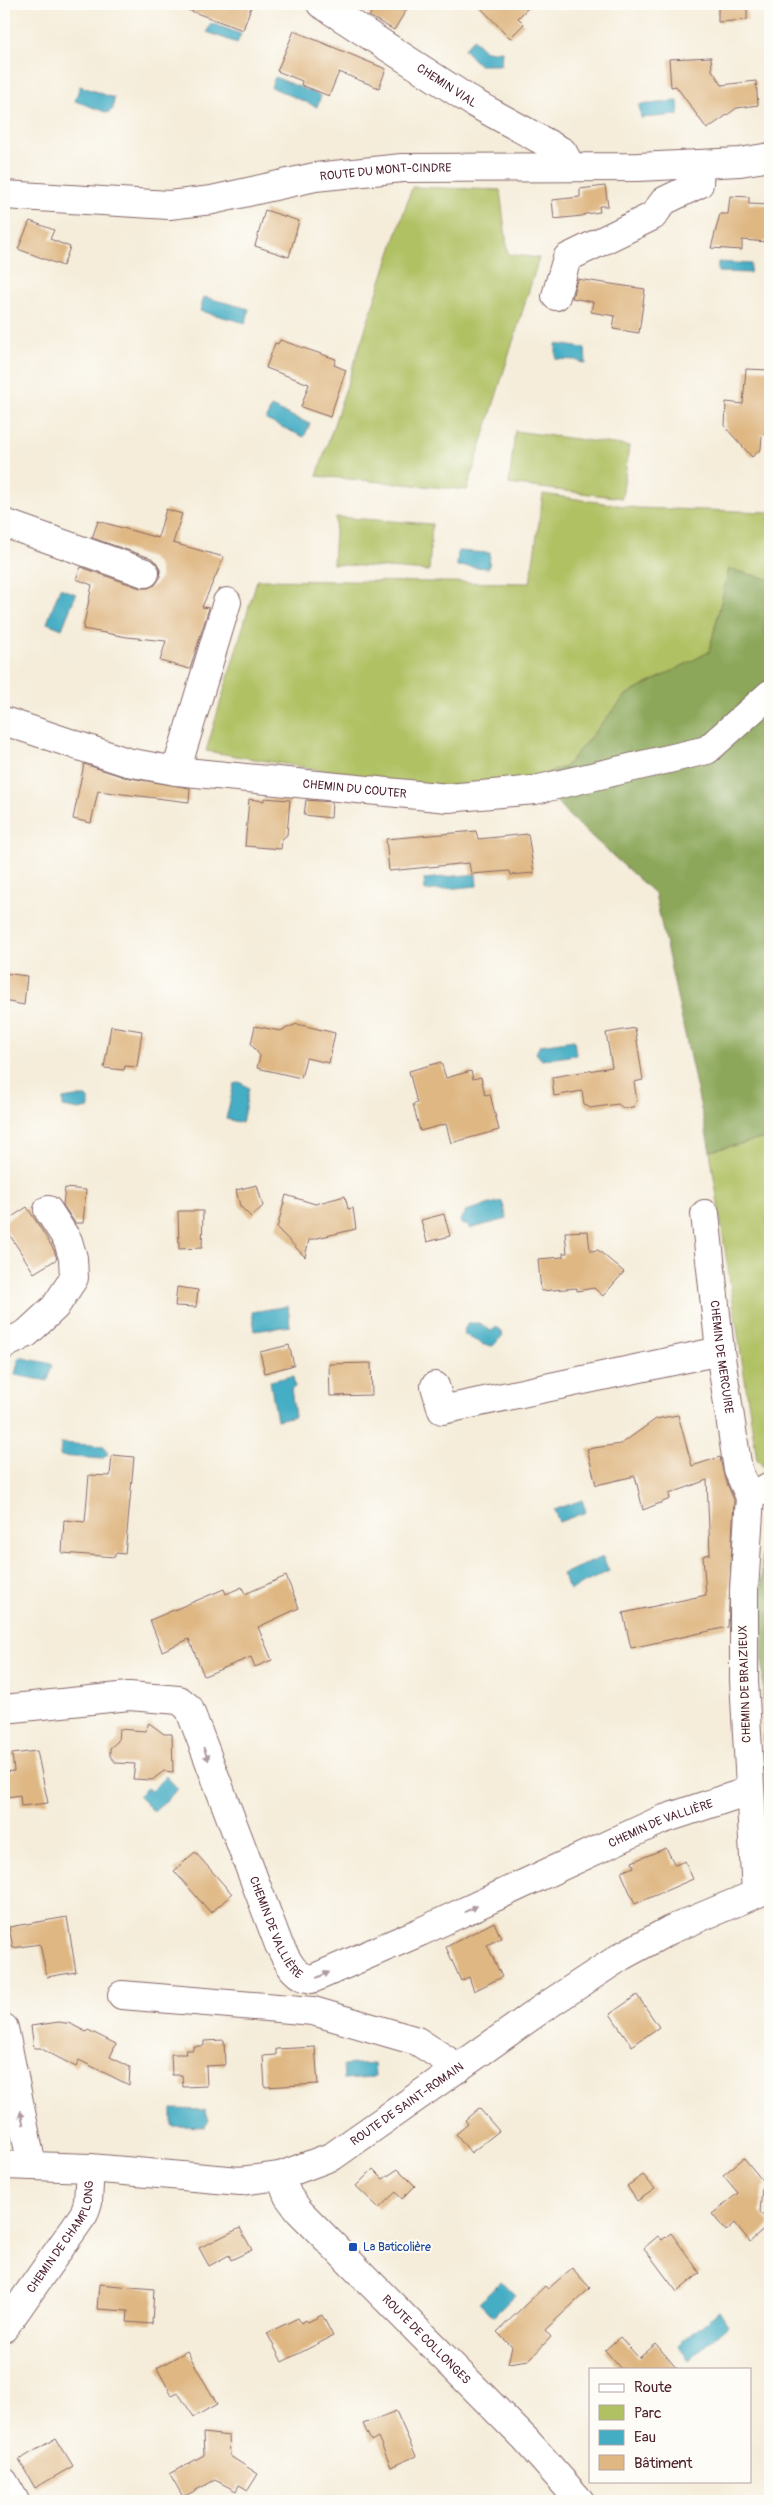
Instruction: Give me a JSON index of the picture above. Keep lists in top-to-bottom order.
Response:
{
  "streets": {
    "street": [
      "CHEMIN VIAL",
      "ROUTE DU MONT-CINDRE",
      "CHEMIN DU COUTER",
      "CHEMIN DE MERCUIRE",
      "CHEMIN DE BRAIZIEUX",
      "CHEMIN DE VALLIÈRE",
      "ROUTE DE SAINT-ROMAIN",
      "CHEMIN DE CHAMPLONG",
      "ROUTE DE COLLONGES"
    ]
  },
  "crossings": [
    ["CHEMIN VIAL", "ROUTE DU MONT-CINDRE"],
    ["CHEMIN DE MERCUIRE", "CHEMIN DE BRAIZIEUX"],
    ["CHEMIN DE BRAIZIEUX", "CHEMIN DE VALLIÈRE"],
    ["CHEMIN DE BRAIZIEUX", "ROUTE DE SAINT-ROMAIN"],
    ["ROUTE DE SAINT-ROMAIN", "CHEMIN DE CHAMPLONG"],
    ["ROUTE DE SAINT-ROMAIN", "ROUTE DE COLLONGES"]
  ],
  "places": {
    "transit": ["La Baticolière"]
  },
  "legend": [
    "Route",
    "Parc",
    "Eau",
    "Bâtiment"
  ]
}
